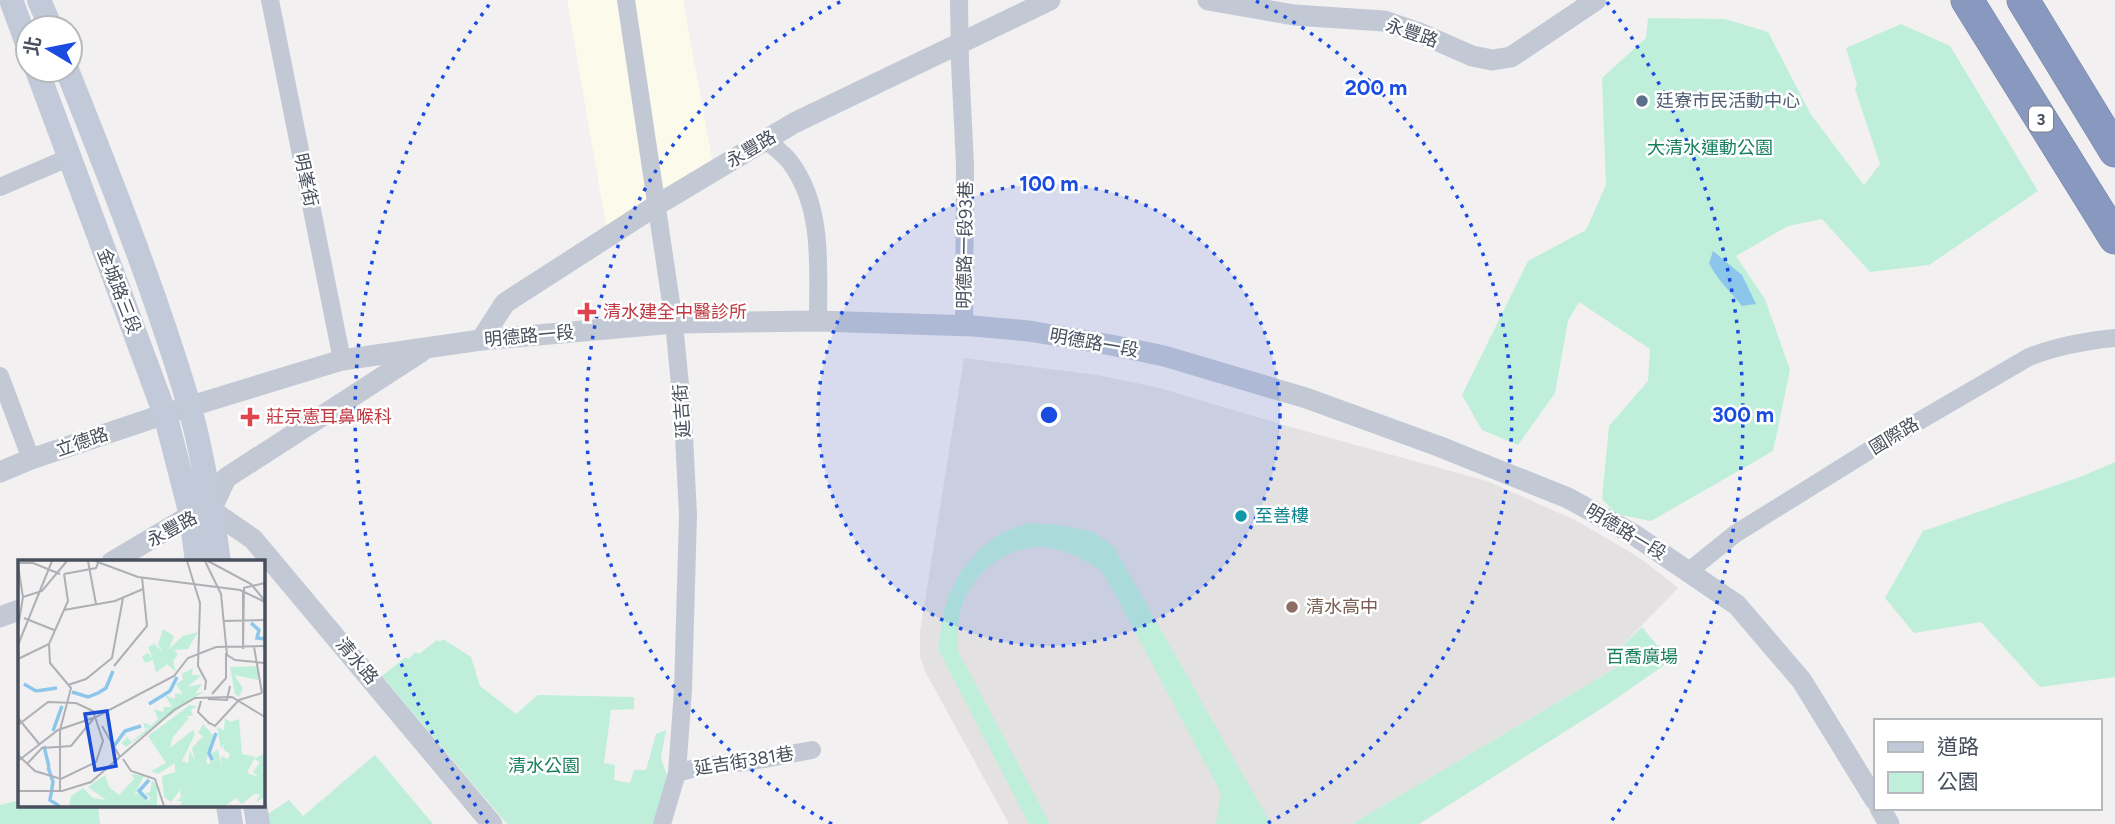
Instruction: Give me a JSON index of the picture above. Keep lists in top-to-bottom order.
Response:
{
  "streets": {
    "highway": ["3"],
    "main road": ["金城路三段"],
    "street": [
      "永豐路",
      "明峯街",
      "明德路一段93巷",
      "明德路一段",
      "延吉街",
      "國際路",
      "立德路",
      "清水路",
      "延吉街381巷"
    ]
  },
  "crossings": [
    ["永豐路", "明德路一段93巷"],
    ["永豐路", "金城路三段"],
    ["永豐路", "明德路一段"],
    ["永豐路", "延吉街"],
    ["永豐路", "清水路"],
    ["明峯街", "明德路一段"],
    ["明德路一段93巷", "明德路一段"],
    ["金城路三段", "明德路一段"],
    ["金城路三段", "立德路"],
    ["金城路三段", "清水路"],
    ["明德路一段", "延吉街"],
    ["明德路一段", "國際路"],
    ["明德路一段", "立德路"],
    ["延吉街", "延吉街381巷"]
  ],
  "parks": ["大清水運動公園", "百喬廣場", "清水公園"],
  "places": {
    "other": ["廷寮市民活動中心", "至善樓", "清水高中"],
    "health": ["清水建全中醫診所", "莊京憲耳鼻喉科"]
  },
  "legend": ["道路", "公園"],
  "north": "left",
  "rings": ["200 m", "100 m", "300 m"]
}
